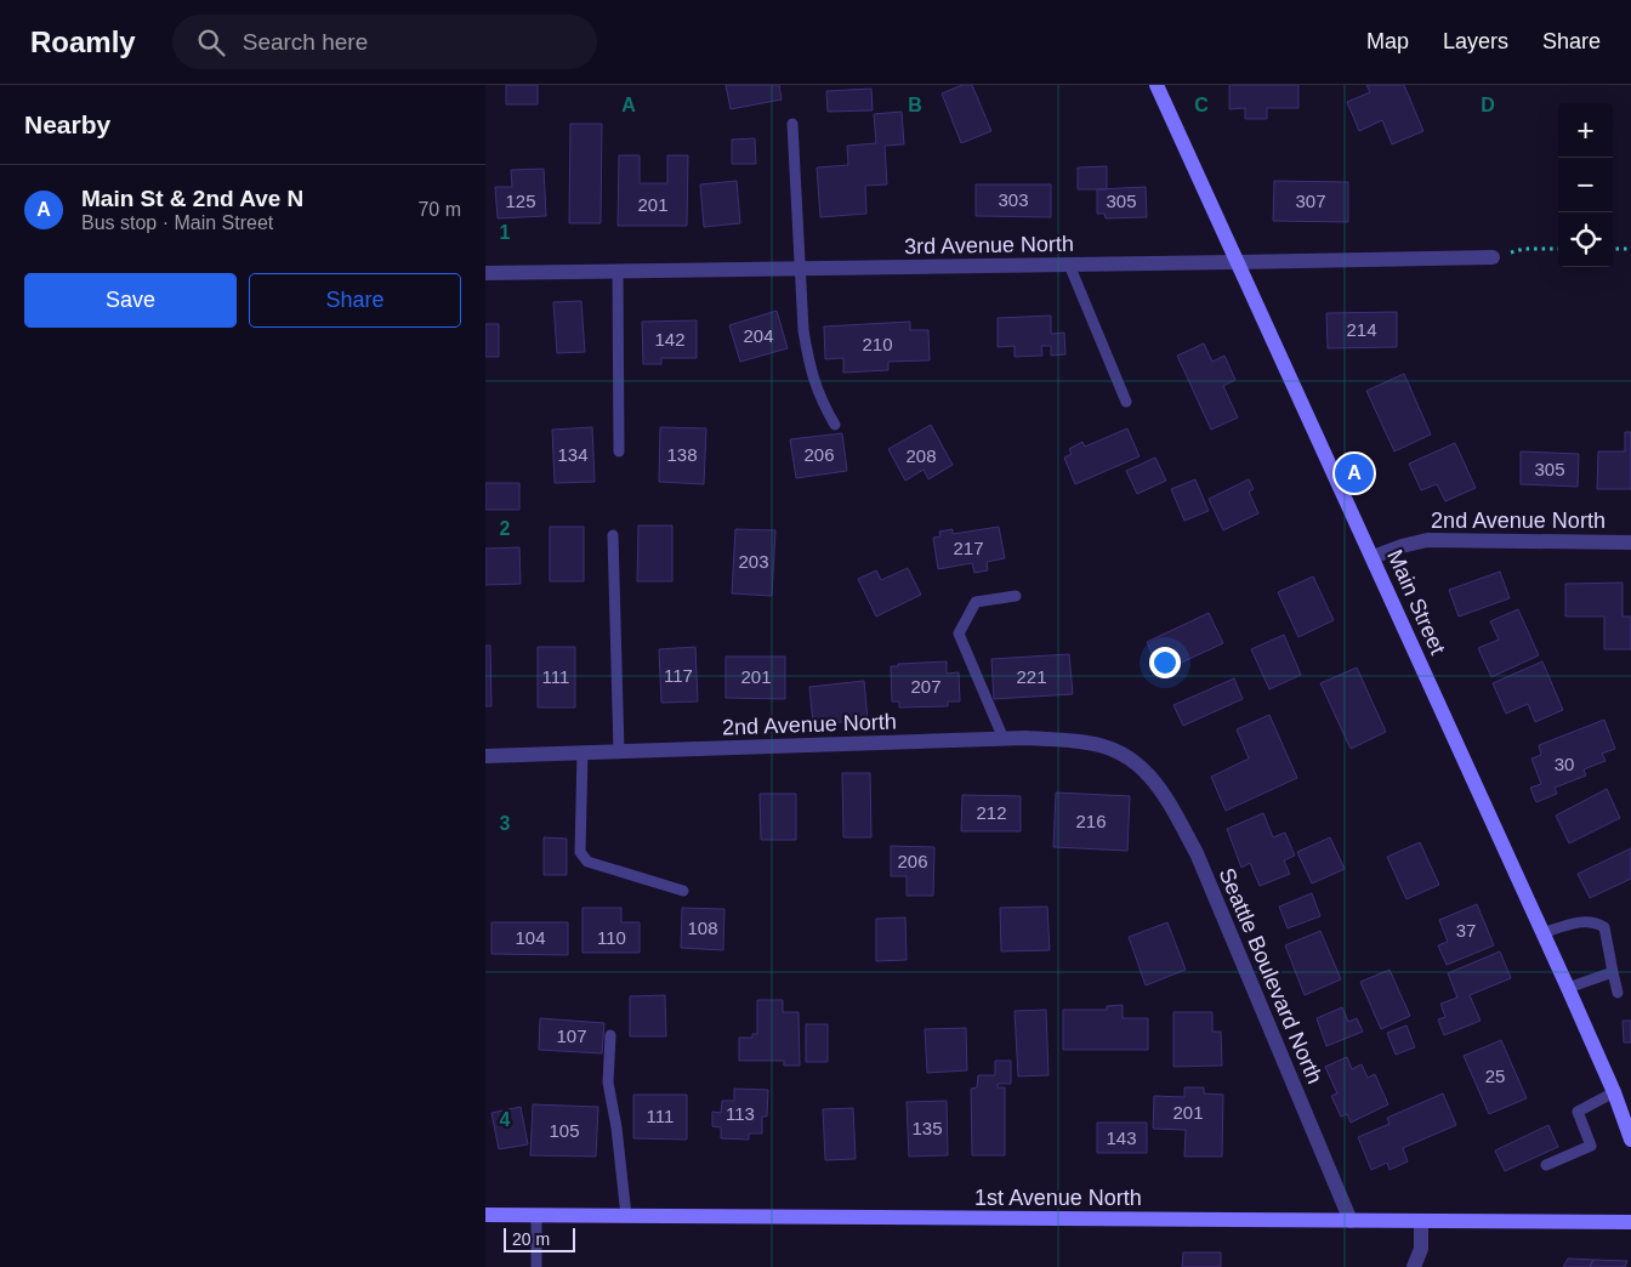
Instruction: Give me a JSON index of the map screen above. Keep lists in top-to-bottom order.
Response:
{
  "streets": {
    "street": [
      "3rd Avenue North",
      "2nd Avenue North",
      "Main Street",
      "Seattle Boulevard North",
      "1st Avenue North"
    ]
  },
  "crossings": [
    ["3rd Avenue North", "Main Street"],
    ["2nd Avenue North", "Main Street"],
    ["2nd Avenue North", "Seattle Boulevard North"],
    ["Seattle Boulevard North", "1st Avenue North"]
  ],
  "house_numbers": [
    "303",
    "125",
    "305",
    "307",
    "201",
    "214",
    "204",
    "142",
    "210",
    "134",
    "138",
    "206",
    "208",
    "305",
    "217",
    "203",
    "117",
    "111",
    "201",
    "221",
    "207",
    "30",
    "212",
    "216",
    "206",
    "108",
    "37",
    "104",
    "110",
    "107",
    "25",
    "201",
    "113",
    "111",
    "135",
    "105",
    "143"
  ],
  "scale_bar": "20 m",
  "page": {
    "header": "Roamly",
    "search": "Search here",
    "nav": ["Map", "Layers", "Share"],
    "heading": "Nearby",
    "map_buttons": ["+", "−"],
    "list": [
      {
        "mark": "A",
        "name": "Main St & 2nd Ave N",
        "note": "Bus stop · Main Street",
        "value": "70 m"
      }
    ],
    "buttons": ["Save", "Share"],
    "pins": "A",
    "scale": "20 m"
  },
  "grid": {
    "columns": [
      "A",
      "B",
      "C",
      "D"
    ],
    "rows": [
      "1",
      "2",
      "3",
      "4"
    ]
  }
}
